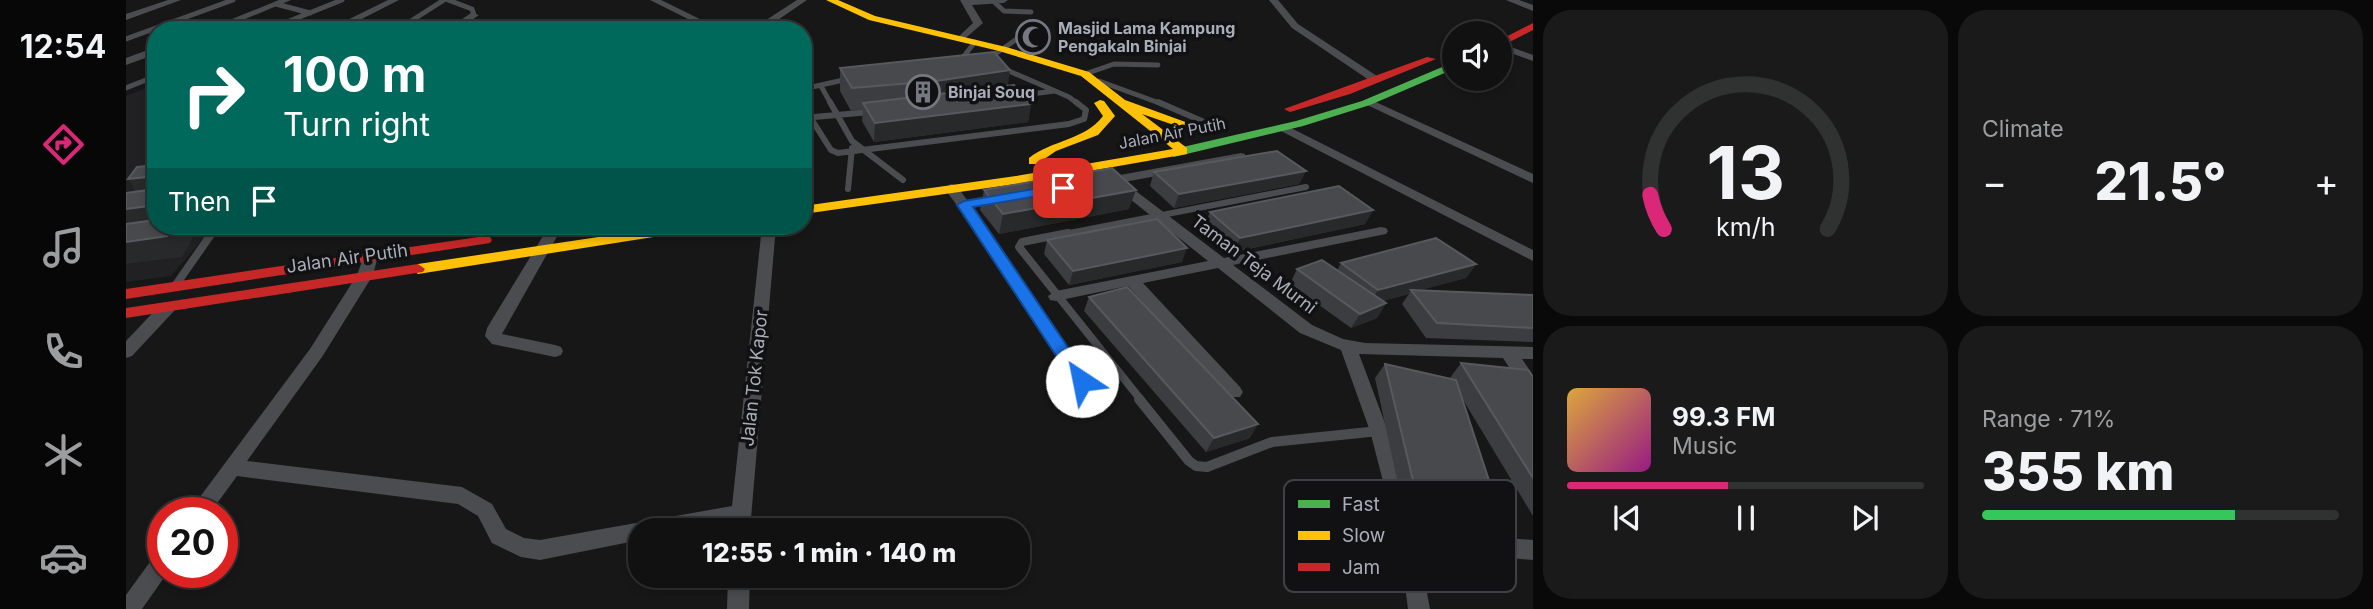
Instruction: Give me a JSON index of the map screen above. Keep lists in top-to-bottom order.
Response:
{
  "streets": {
    "main road": ["Jalan Air Putih"],
    "street": ["Taman Teja Murni", "Jalan Tok Kapor"]
  },
  "crossings": [
    ["Jalan Air Putih", "Taman Teja Murni"]
  ],
  "places": {
    "mosque": ["Masjid Lama Kampung Pengakaln Binjai"],
    "building": ["Binjai Souq"]
  },
  "legend": ["Fast", "Slow", "Jam"],
  "page": {
    "tabs": "12:54",
    "tile": [
      "Climate",
      ["Range · 71%", "355 km"]
    ],
    "turn": ["100 m", "Turn right"],
    "heat": ["−", "21.5°", "+"],
    "then": "Then",
    "song": ["99.3 FM", "Music"],
    "limit": "20",
    "trip": "12:55 · 1 min · 140 m",
    "gauge": ["13", "km/h"]
  }
}
